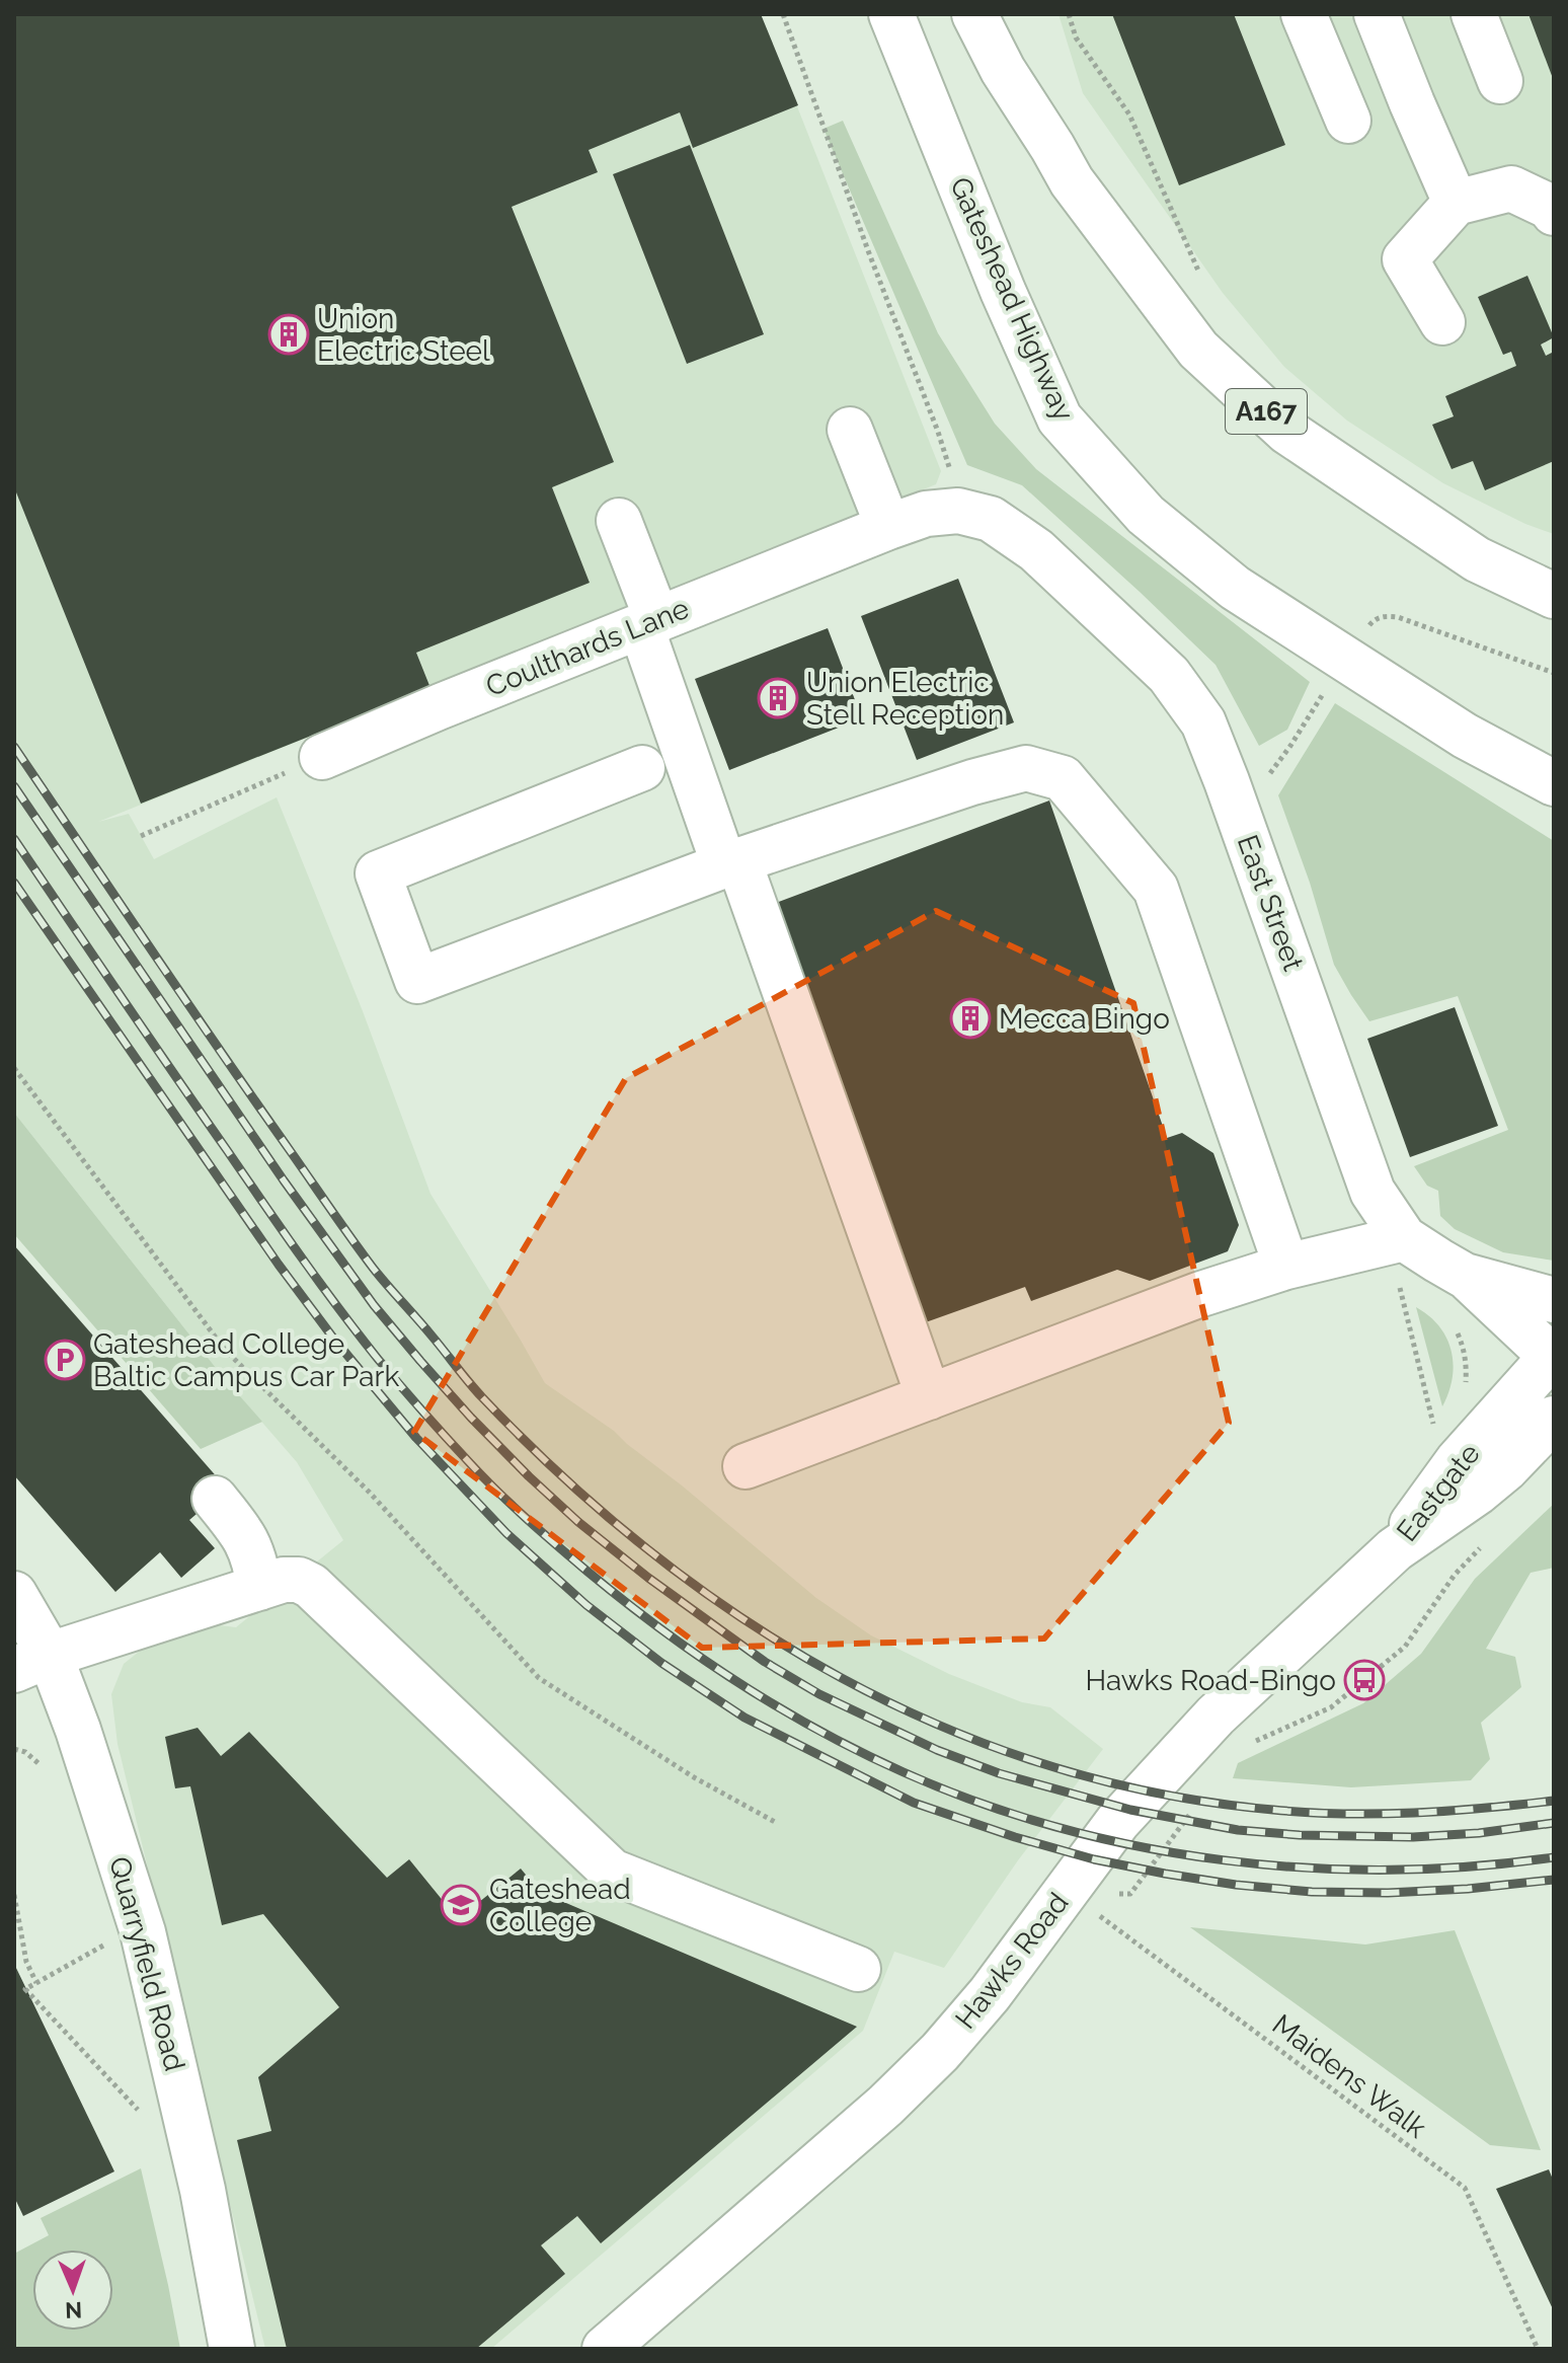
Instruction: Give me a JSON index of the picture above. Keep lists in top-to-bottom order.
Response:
{
  "streets": {
    "main road": [
      "Gateshead Highway",
      "A167",
      "Coulthards Lane",
      "East Street",
      "Eastgate",
      "Hawks Road",
      "Quarryfield Road"
    ],
    "path": ["Maidens Walk"]
  },
  "crossings": [
    ["Coulthards Lane", "East Street"],
    ["East Street", "Eastgate"],
    ["Eastgate", "Hawks Road"],
    ["Hawks Road", "Maidens Walk"]
  ],
  "places": {
    "building": ["Union Electric Steel", "Union Electric Stell Reception", "Mecca Bingo"],
    "parking": ["Gateshead College Baltic Campus Car Park"],
    "bus stop": ["Hawks Road-Bingo"],
    "school or university": ["Gateshead College"]
  },
  "north": "bottom"
}
